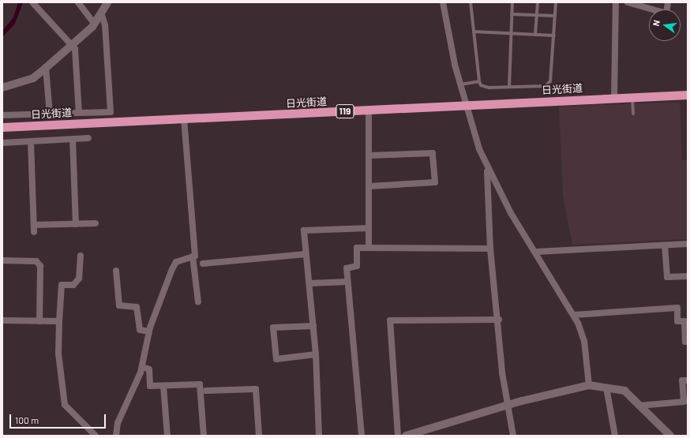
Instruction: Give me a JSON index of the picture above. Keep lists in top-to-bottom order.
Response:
{
  "streets": {
    "highway": ["日光街道", "119"]
  },
  "scale_bar": "100 m",
  "north": "left"
}
